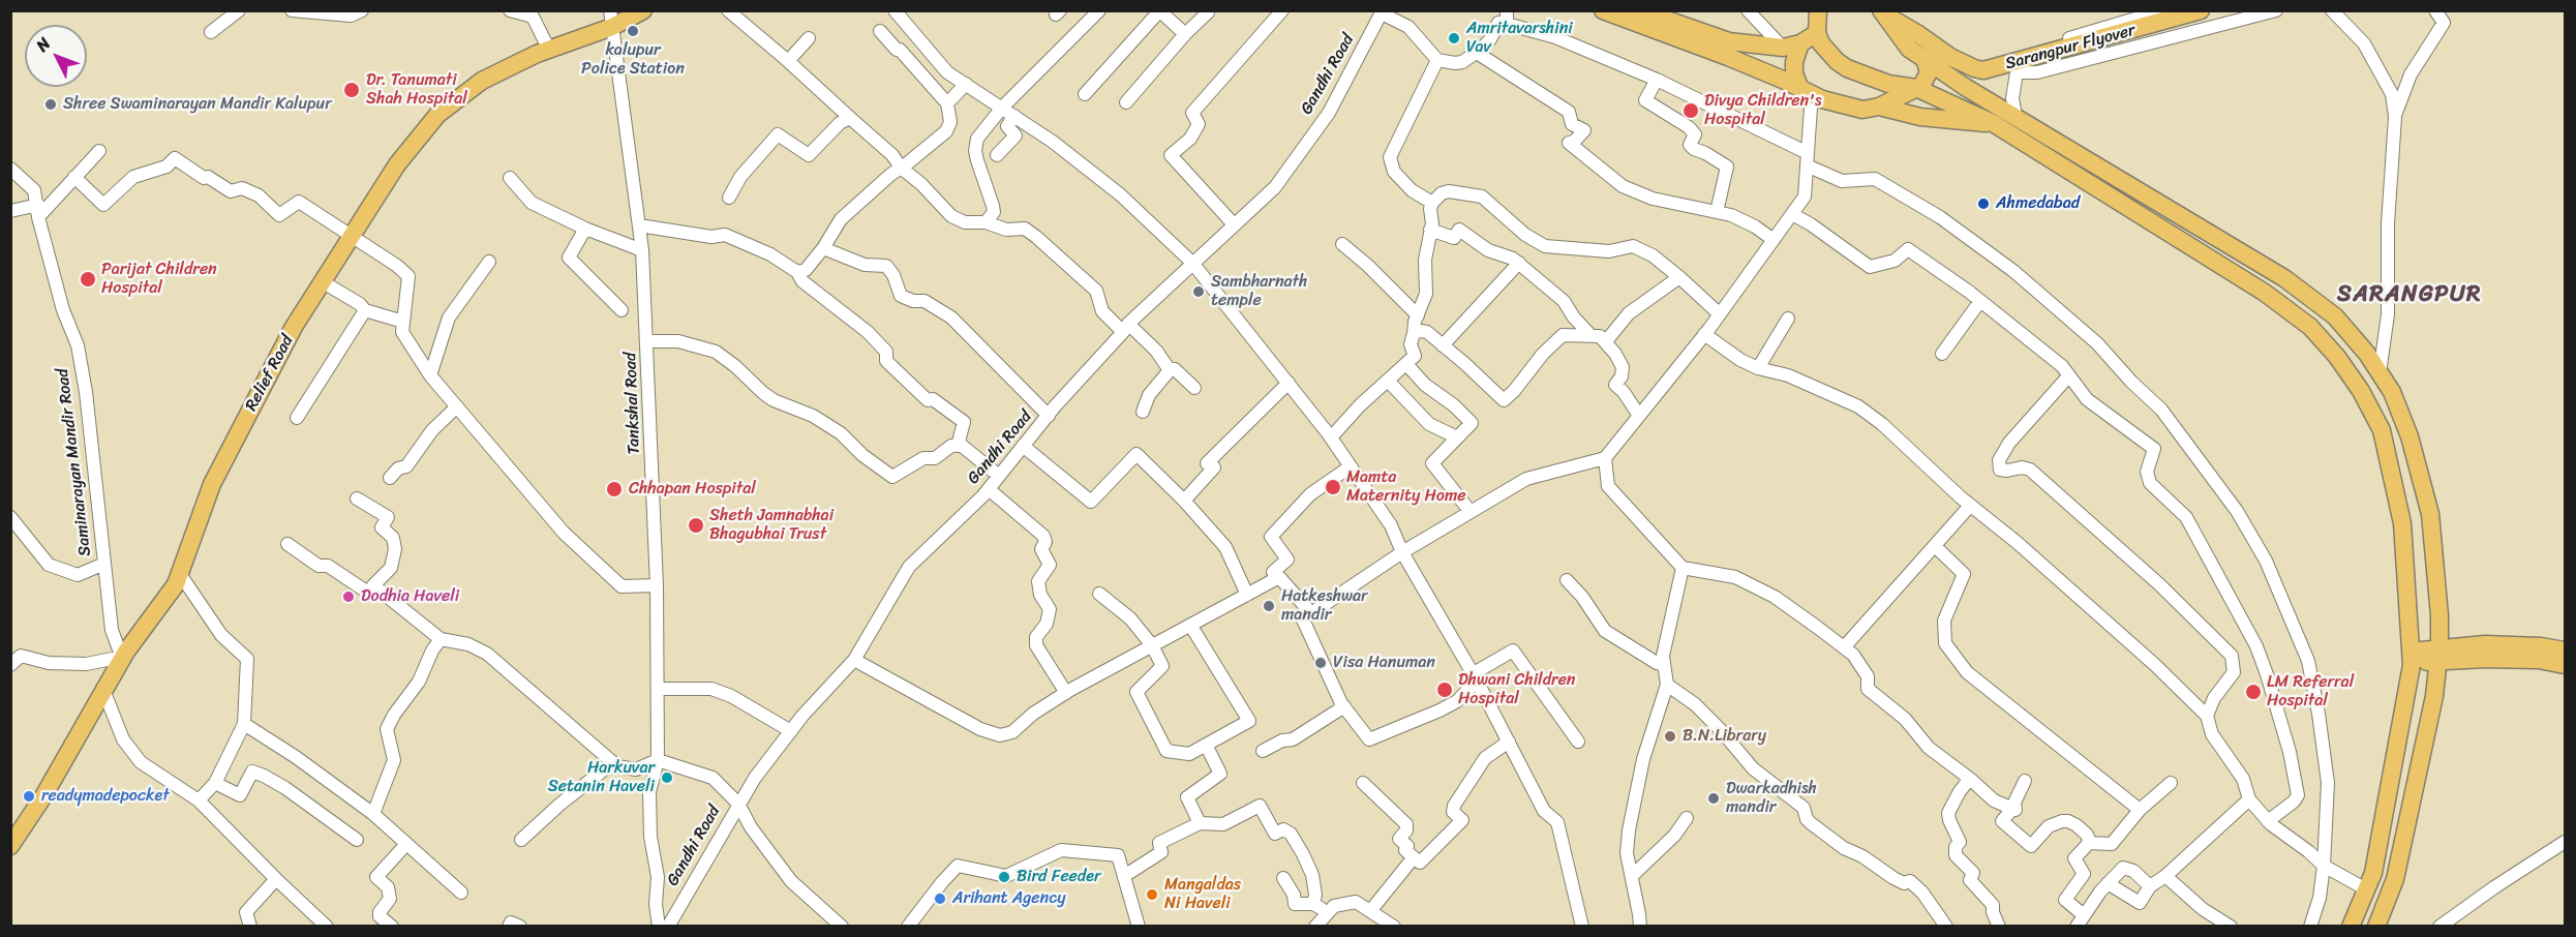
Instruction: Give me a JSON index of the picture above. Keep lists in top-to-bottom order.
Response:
{
  "streets": {
    "main road": ["Sarangpur Flyover", "Relief Road"],
    "street": ["Gandhi Road", "Tankshal Road", "Saminarayan Mandir Road"]
  },
  "crossings": [
    ["Relief Road", "Tankshal Road"],
    ["Relief Road", "Saminarayan Mandir Road"]
  ],
  "districts": ["SARANGPUR"],
  "places": [
    "kalupur Police Station",
    "Amritavarshini Vav",
    "Dr. Tanumati Shah Hospital",
    "Shree Swaminarayan Mandir Kalupur",
    "Divya Children's Hospital",
    "Ahmedabad",
    "Parijat Children Hospital",
    "Sambharnath temple",
    "Mamta Maternity Home",
    "Chhapan Hospital",
    "Sheth Jamnabhai Bhagubhai Trust",
    "Dodhia Haveli",
    "Hatkeshwar mandir",
    "Visa Hanuman",
    "Dhwani Children Hospital",
    "LM Referral Hospital",
    "B.N.Library",
    "Harkuvar Setanin Haveli",
    "readymadepocket",
    "Dwarkadhish mandir",
    "Bird Feeder",
    "Mangaldas Ni Haveli",
    "Arihant Agency"
  ],
  "north": "top left"
}
